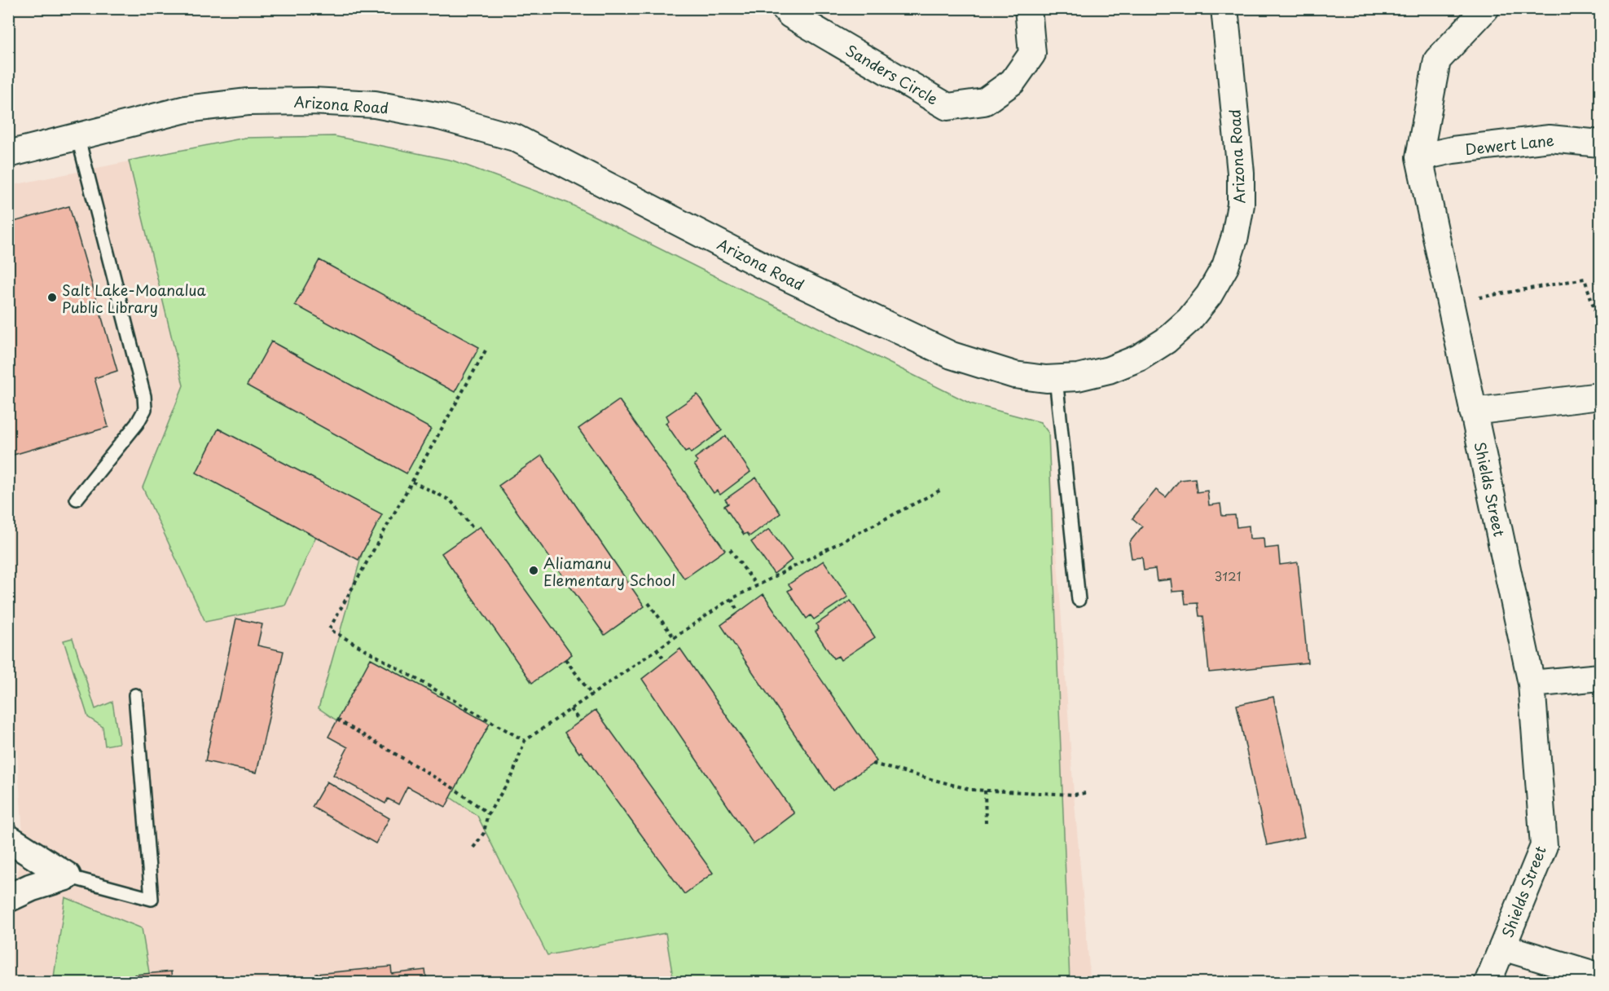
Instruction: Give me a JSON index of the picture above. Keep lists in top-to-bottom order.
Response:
{
  "streets": {
    "street": [
      "Sanders Circle",
      "Arizona Road",
      "Dewert Lane",
      "Shields Street"
    ]
  },
  "crossings": [
    ["Dewert Lane", "Shields Street"]
  ],
  "places": ["Salt Lake-Moanalua Public Library", "Aliamanu Elementary School"],
  "house_numbers": ["3121"]
}
